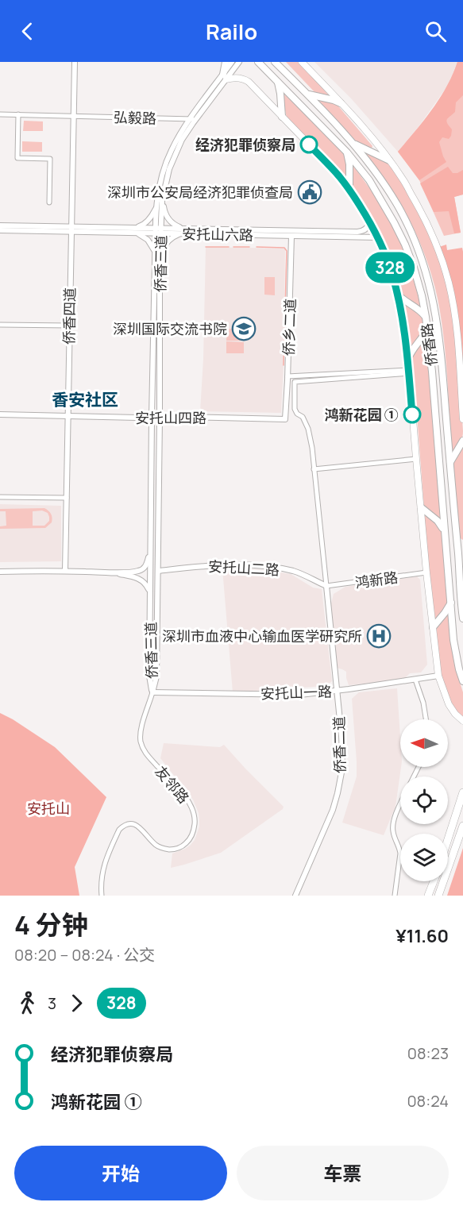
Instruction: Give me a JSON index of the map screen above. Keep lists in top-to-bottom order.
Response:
{
  "streets": {
    "main road": ["侨香路"],
    "street": [
      "弘毅路",
      "安托山六路",
      "侨香三道",
      "侨香四道",
      "侨乡二道",
      "安托山四路",
      "安托山二路",
      "鸿新路",
      "安托山一路",
      "侨香二道",
      "友邻路"
    ]
  },
  "crossings": [
    ["弘毅路", "侨香三道"],
    ["弘毅路", "侨香四道"],
    ["安托山六路", "侨香三道"],
    ["安托山六路", "侨香四道"],
    ["安托山六路", "侨乡二道"],
    ["侨香三道", "安托山四路"],
    ["侨香三道", "安托山二路"],
    ["侨香三道", "安托山一路"],
    ["侨香三道", "友邻路"],
    ["侨香四道", "安托山四路"],
    ["侨乡二道", "安托山四路"],
    ["安托山二路", "鸿新路"],
    ["安托山二路", "侨香二道"],
    ["鸿新路", "侨香二道"],
    ["安托山一路", "侨香二道"],
    ["安托山一路", "友邻路"]
  ],
  "districts": ["香安社区"],
  "parks": ["安托山"],
  "places": {
    "other": ["经济犯罪侦察局", "鸿新花园 ①"],
    "public building": ["深圳市公安局经济犯罪侦查局"],
    "school or university": ["深圳国际交流书院"],
    "hospital": ["深圳市血液中心输血医学研究所"]
  },
  "lines": ["bus line 328"],
  "north": "left",
  "page": {
    "header": "Railo",
    "on_map": "328",
    "heading": ["4 分钟", "08:20 – 08:24 · 公交", "¥11.60"],
    "legs": ["3", "328"],
    "list": [
      {
        "name": "经济犯罪侦察局",
        "value": "08:23"
      },
      {
        "name": "鸿新花园 ①",
        "value": "08:24"
      }
    ],
    "buttons": ["开始", "车票"]
  }
}
